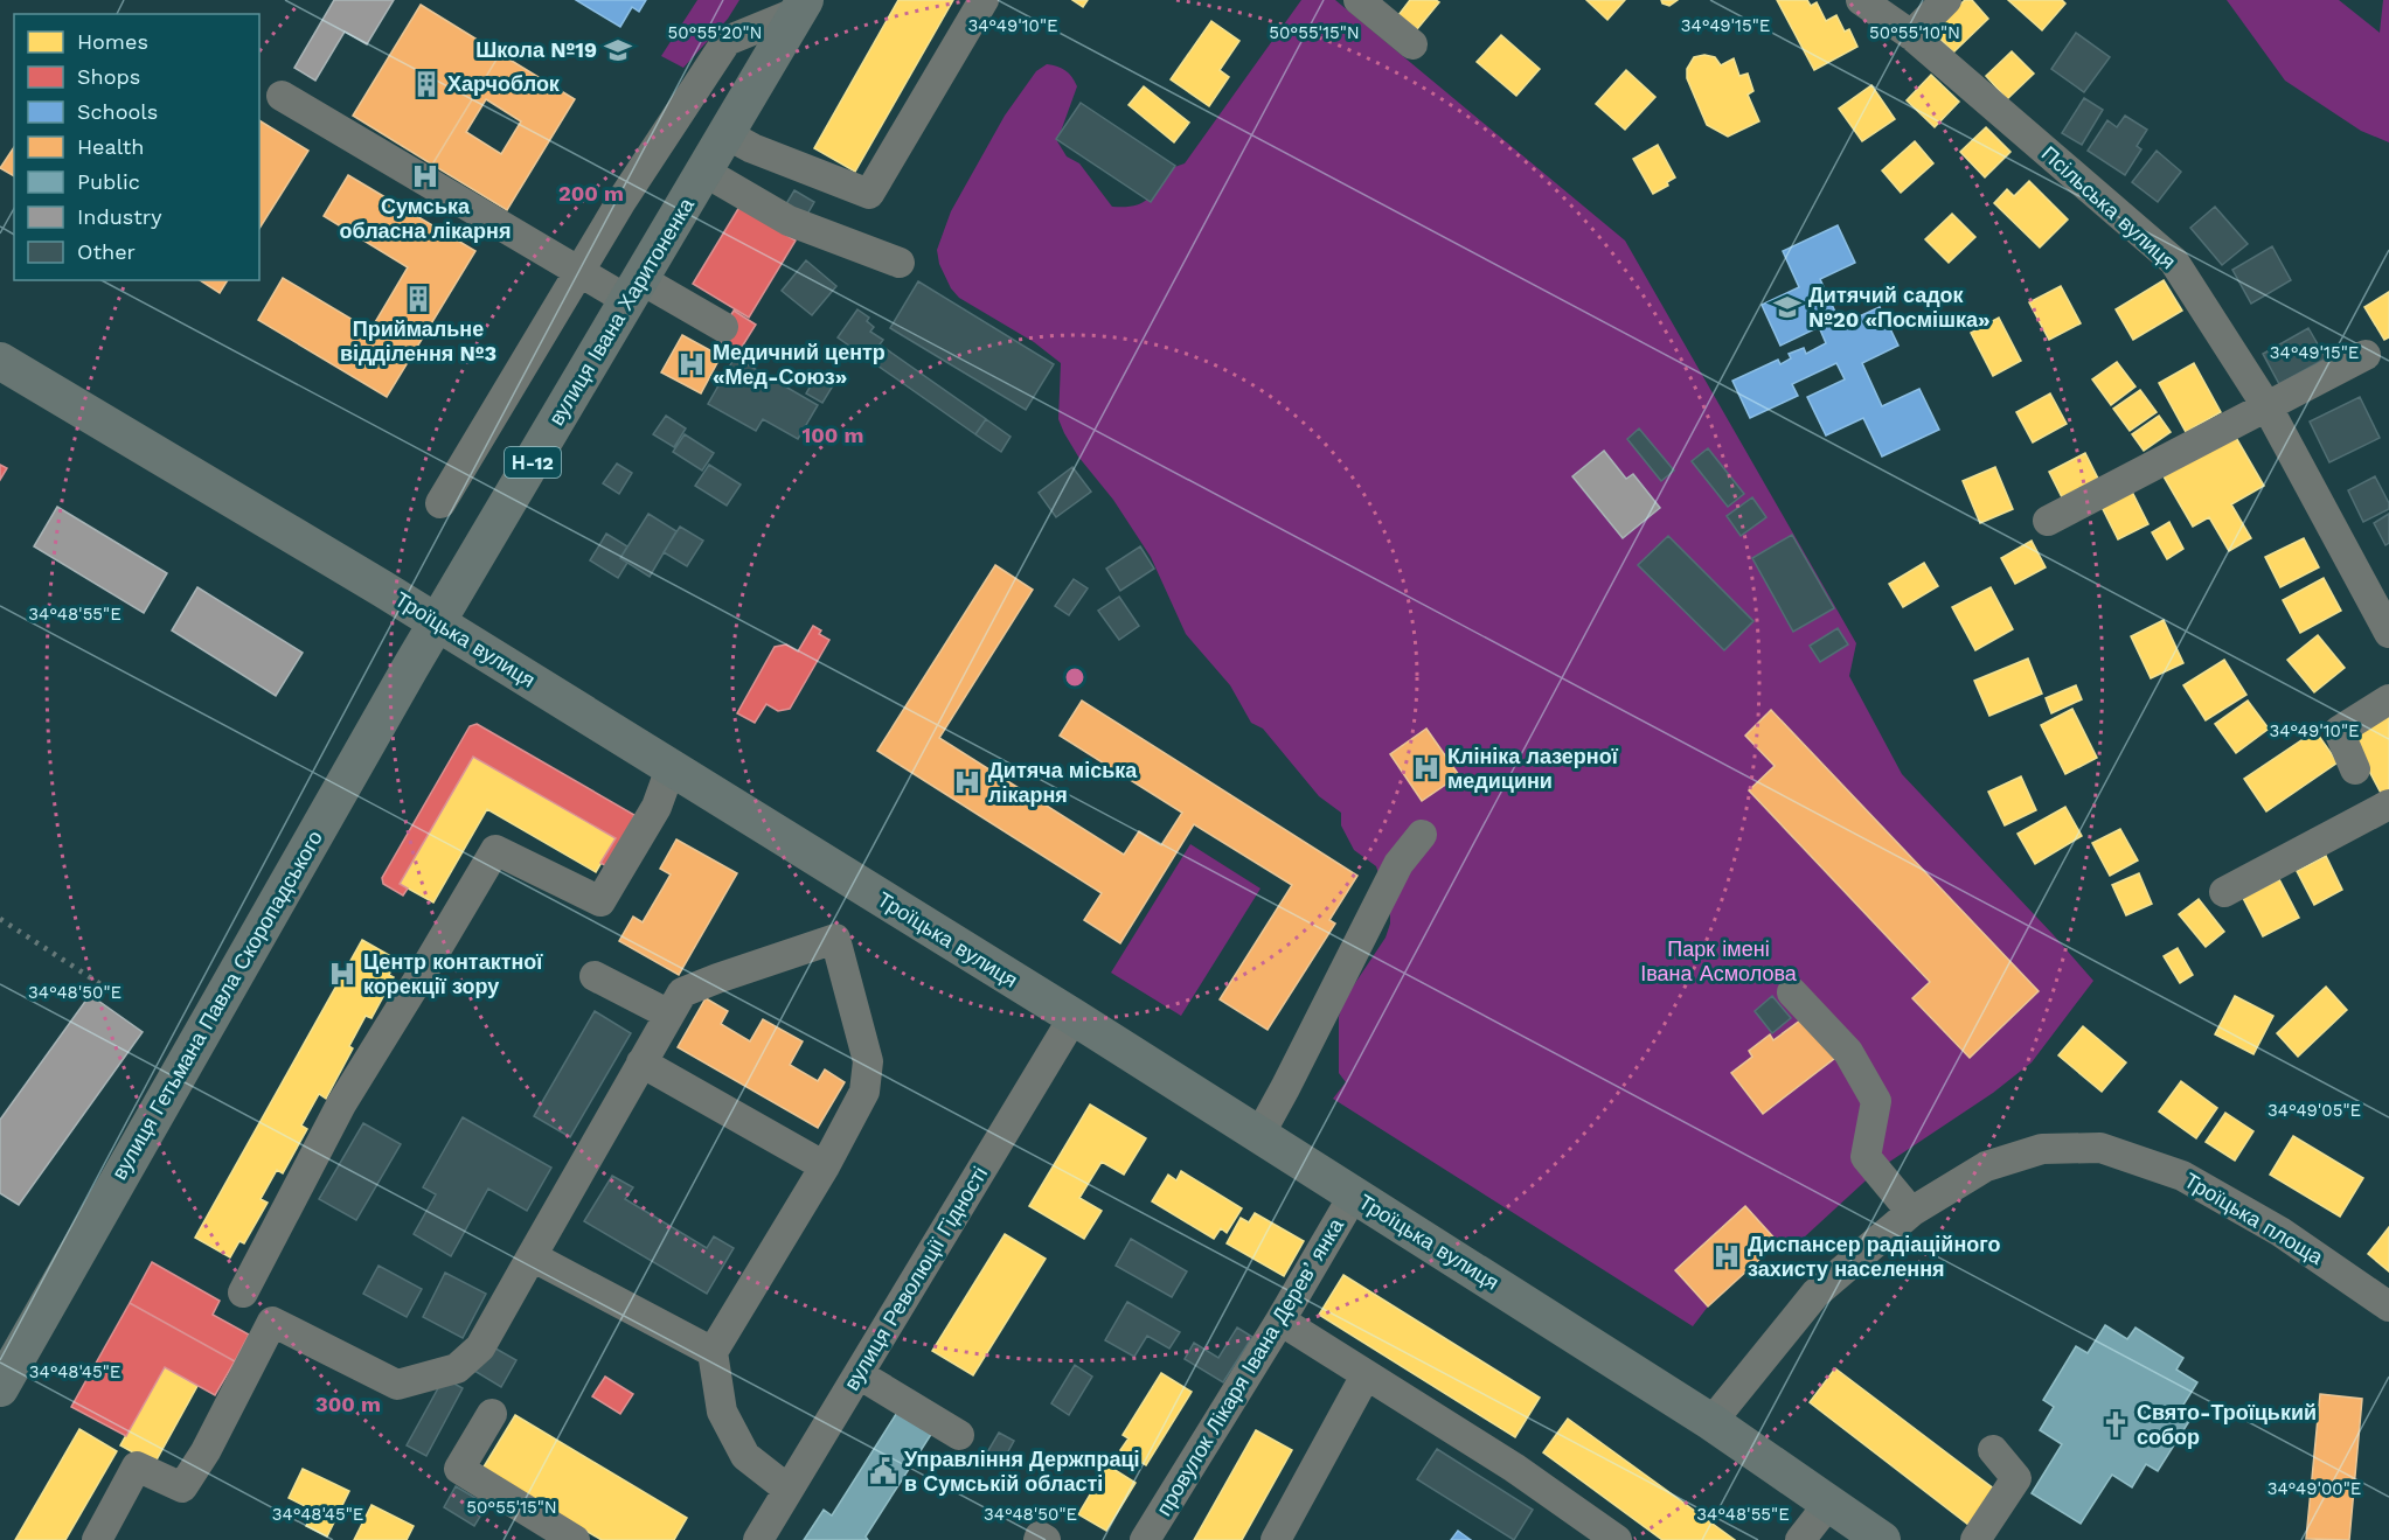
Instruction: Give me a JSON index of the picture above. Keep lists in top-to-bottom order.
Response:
{
  "streets": {
    "main road": [
      "вулиця Івана Харитоненка",
      "Н-12",
      "Троїцька вулиця",
      "вулиця Гетьмана Павла Скоропадського"
    ],
    "street": [
      "Псільська вулиця",
      "Троїцька площа",
      "вулиця Революції Гідності",
      "провулок Лікаря Івана Деревʼянка"
    ]
  },
  "crossings": [
    ["вулиця Івана Харитоненка", "Троїцька вулиця"],
    ["вулиця Івана Харитоненка", "вулиця Гетьмана Павла Скоропадського"],
    ["Троїцька вулиця", "вулиця Гетьмана Павла Скоропадського"],
    ["Троїцька вулиця", "Троїцька площа"],
    ["Троїцька вулиця", "вулиця Революції Гідності"],
    ["Троїцька вулиця", "провулок Лікаря Івана Деревʼянка"]
  ],
  "parks": ["Парк імені Івана Асмолова"],
  "places": {
    "school or university": ["Школа №19", "Дитячий садок №20 «Посмішка»"],
    "building": ["Харчоблок", "Приймальне відділення №3"],
    "hospital": [
      "Сумська обласна лікарня",
      "Медичний центр «Мед-Союз»",
      "Клініка лазерної медицини",
      "Дитяча міська лікарня",
      "Центр контактної корекції зору",
      "Диспансер радіаційного захисту населення"
    ],
    "church": ["Свято-Троїцький собор"],
    "public building": ["Управління Держпраці в Сумській області"]
  },
  "legend": [
    "Homes",
    "Shops",
    "Schools",
    "Health",
    "Public",
    "Industry",
    "Other"
  ],
  "coordinates": [
    "34°49'10\"E",
    "34°49'15\"E",
    "50°55'20\"N",
    "50°55'15\"N",
    "50°55'10\"N",
    "34°48'55\"E",
    "34°48'50\"E",
    "34°49'05\"E",
    "34°48'45\"E",
    "34°49'00\"E"
  ],
  "rings": ["200 m", "100 m", "300 m"]
}
